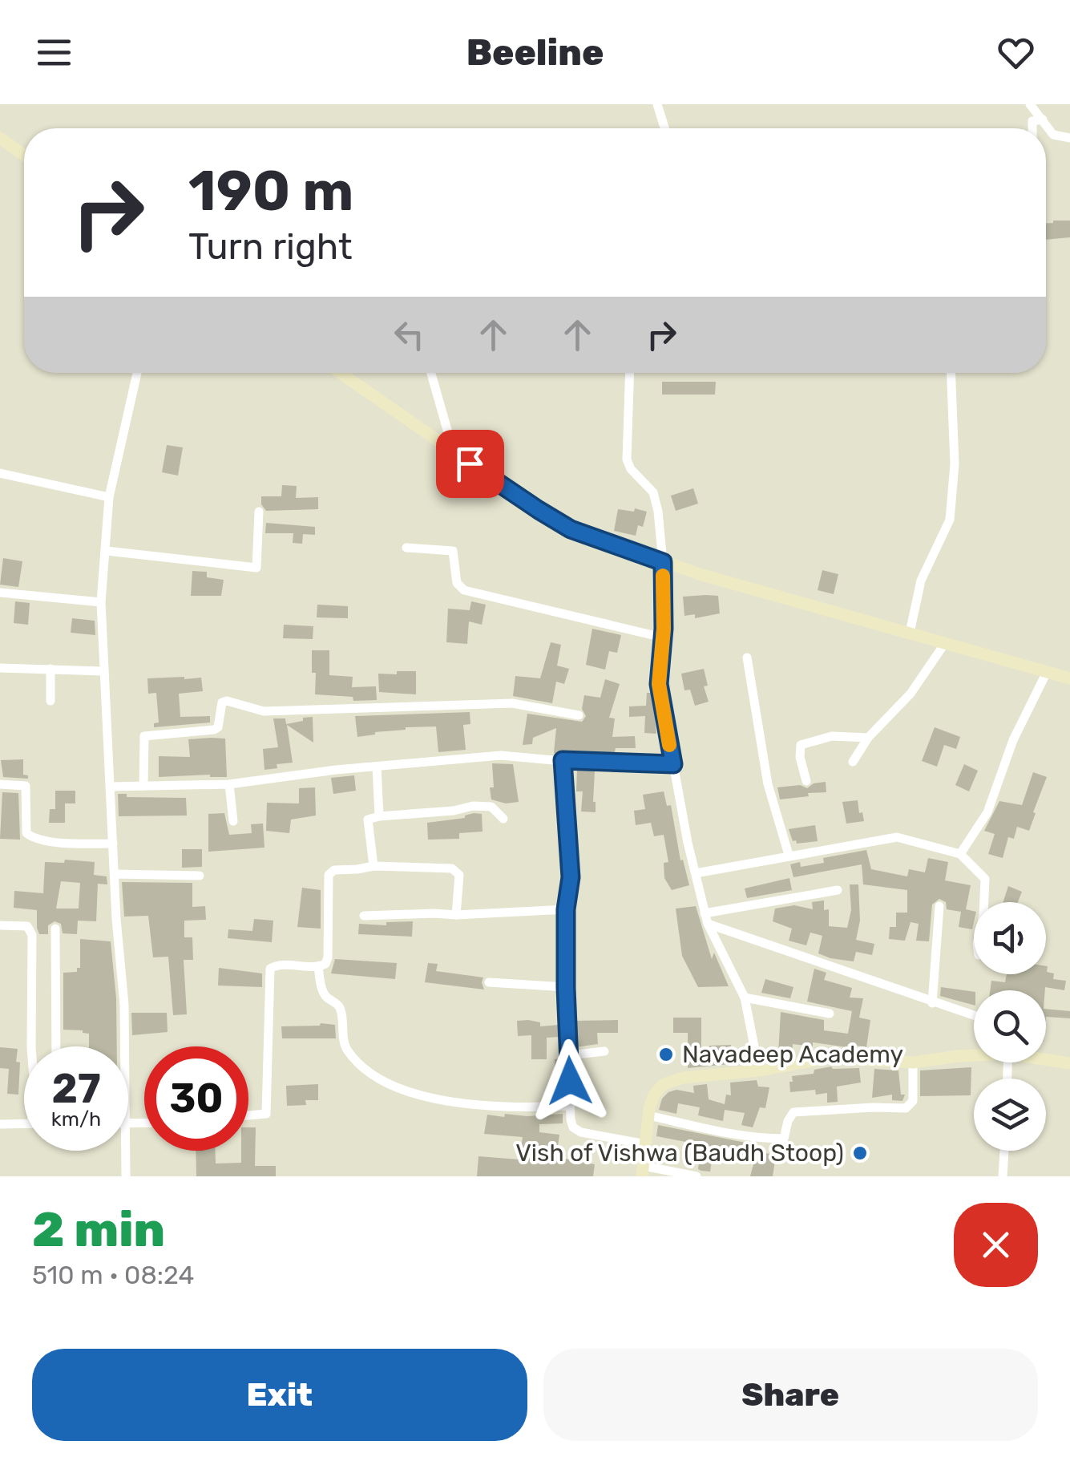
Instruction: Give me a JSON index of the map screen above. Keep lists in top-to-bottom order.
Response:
{
  "places": ["Navadeep Academy", "Vish of Vishwa (Baudh Stoop)"],
  "page": {
    "header": "Beeline",
    "turn": ["190 m", "Turn right"],
    "speed": "27 km/h",
    "limit": "30",
    "heading": ["2 min", "510 m · 08:24"],
    "buttons": ["Exit", "Share"]
  }
}
